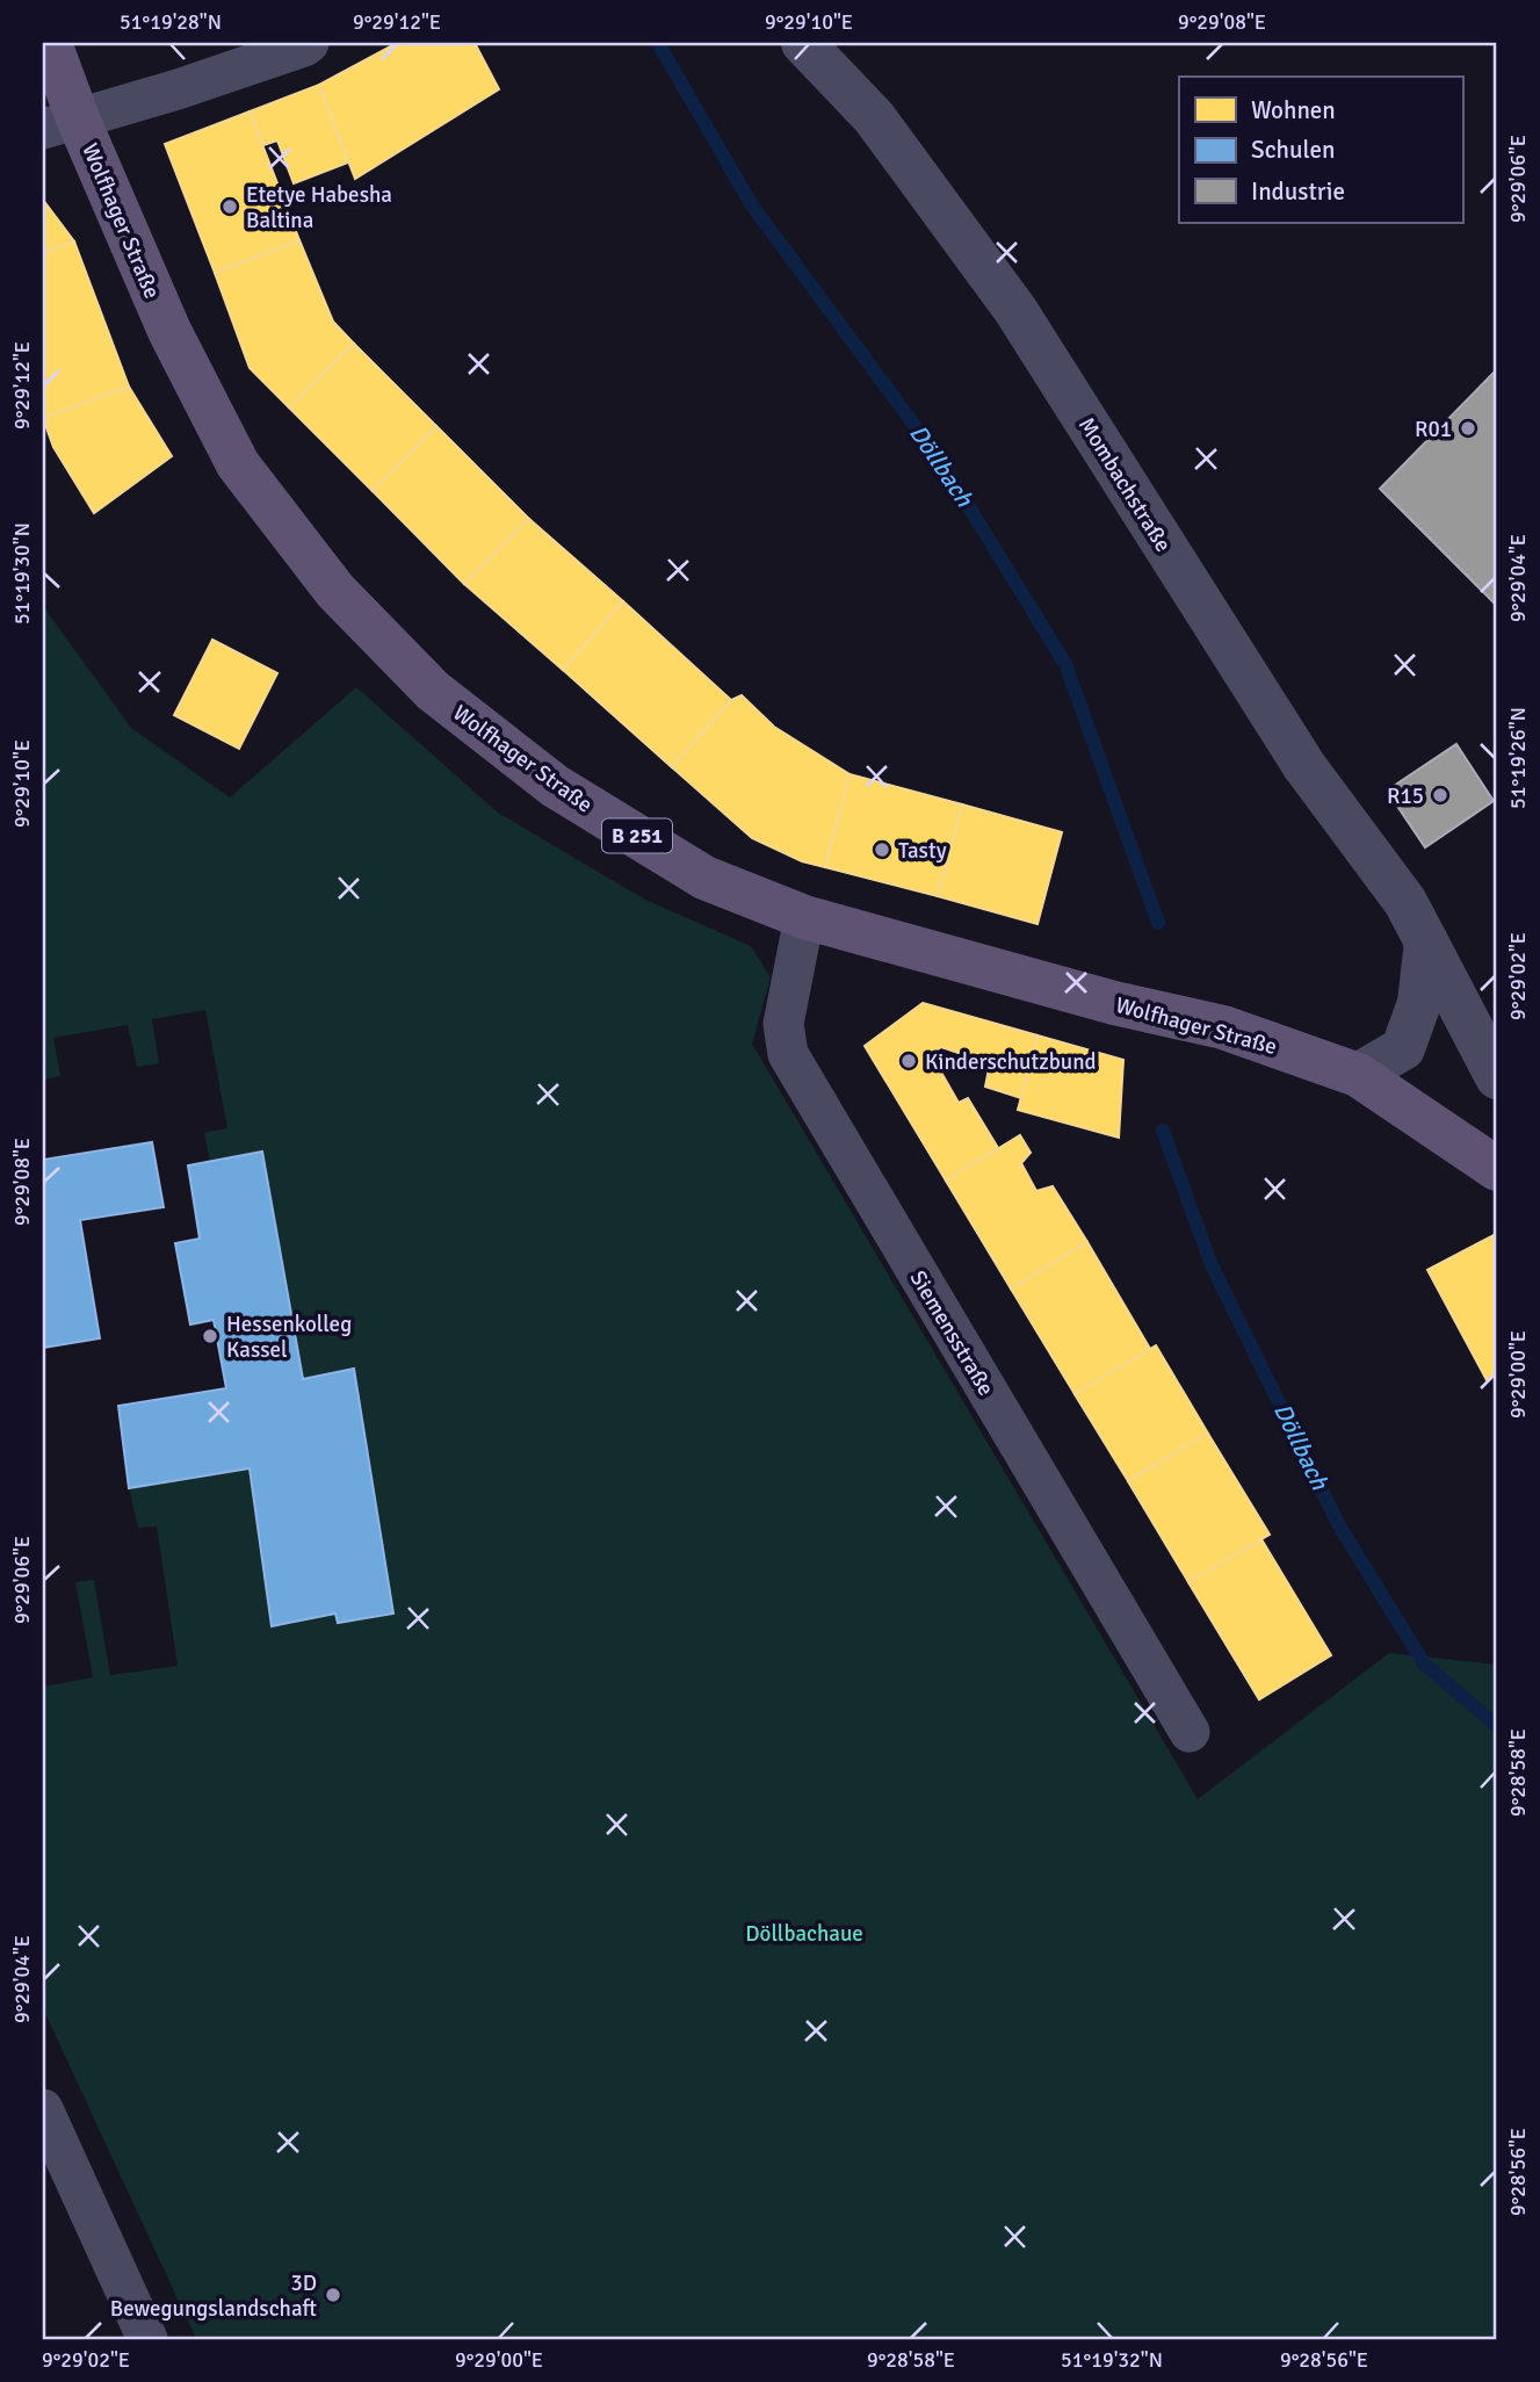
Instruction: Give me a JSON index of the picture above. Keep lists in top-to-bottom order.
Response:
{
  "streets": {
    "main road": ["Wolfhager Straße", "B 251"],
    "street": ["Mombachstraße", "Siemensstraße"]
  },
  "crossings": [
    ["Wolfhager Straße", "Siemensstraße"]
  ],
  "water": ["Döllbach"],
  "parks": ["Döllbachaue"],
  "places": [
    "Etetye Habesha Baltina",
    "R01",
    "R15",
    "Tasty",
    "Kinderschutzbund",
    "Hessenkolleg Kassel",
    "3D Bewegungslandschaft"
  ],
  "legend": ["Wohnen", "Schulen", "Industrie"],
  "coordinates": [
    "51°19'28\"N",
    "9°29'12\"E",
    "9°29'10\"E",
    "9°29'08\"E",
    "9°29'06\"E",
    "51°19'30\"N",
    "9°29'04\"E",
    "51°19'26\"N",
    "9°29'02\"E",
    "9°29'00\"E",
    "9°28'58\"E",
    "9°28'56\"E",
    "51°19'32\"N"
  ]
}
